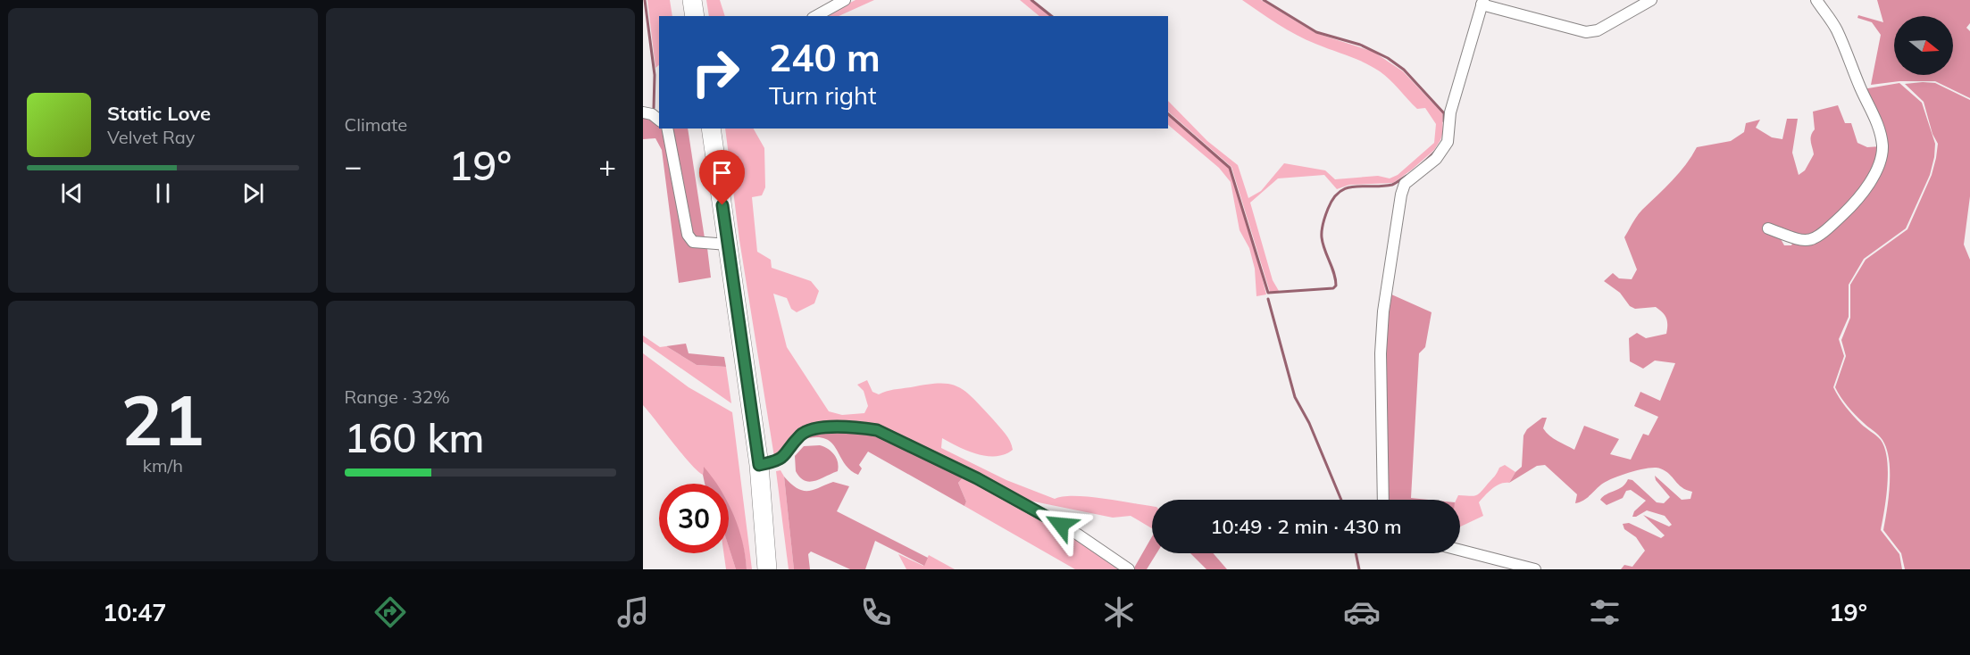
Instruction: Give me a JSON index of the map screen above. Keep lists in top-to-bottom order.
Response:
{
  "north": "right",
  "page": {
    "tile": [
      "Climate",
      ["21", "km/h"],
      ["Range · 32%", "160 km"]
    ],
    "turn": ["240 m", "Turn right"],
    "song": ["Static Love", "Velvet Ray"],
    "heat": ["−", "19°", "+"],
    "limit": "30",
    "trip": "10:49 · 2 min · 430 m",
    "tabs": ["10:47", "19°"]
  }
}
